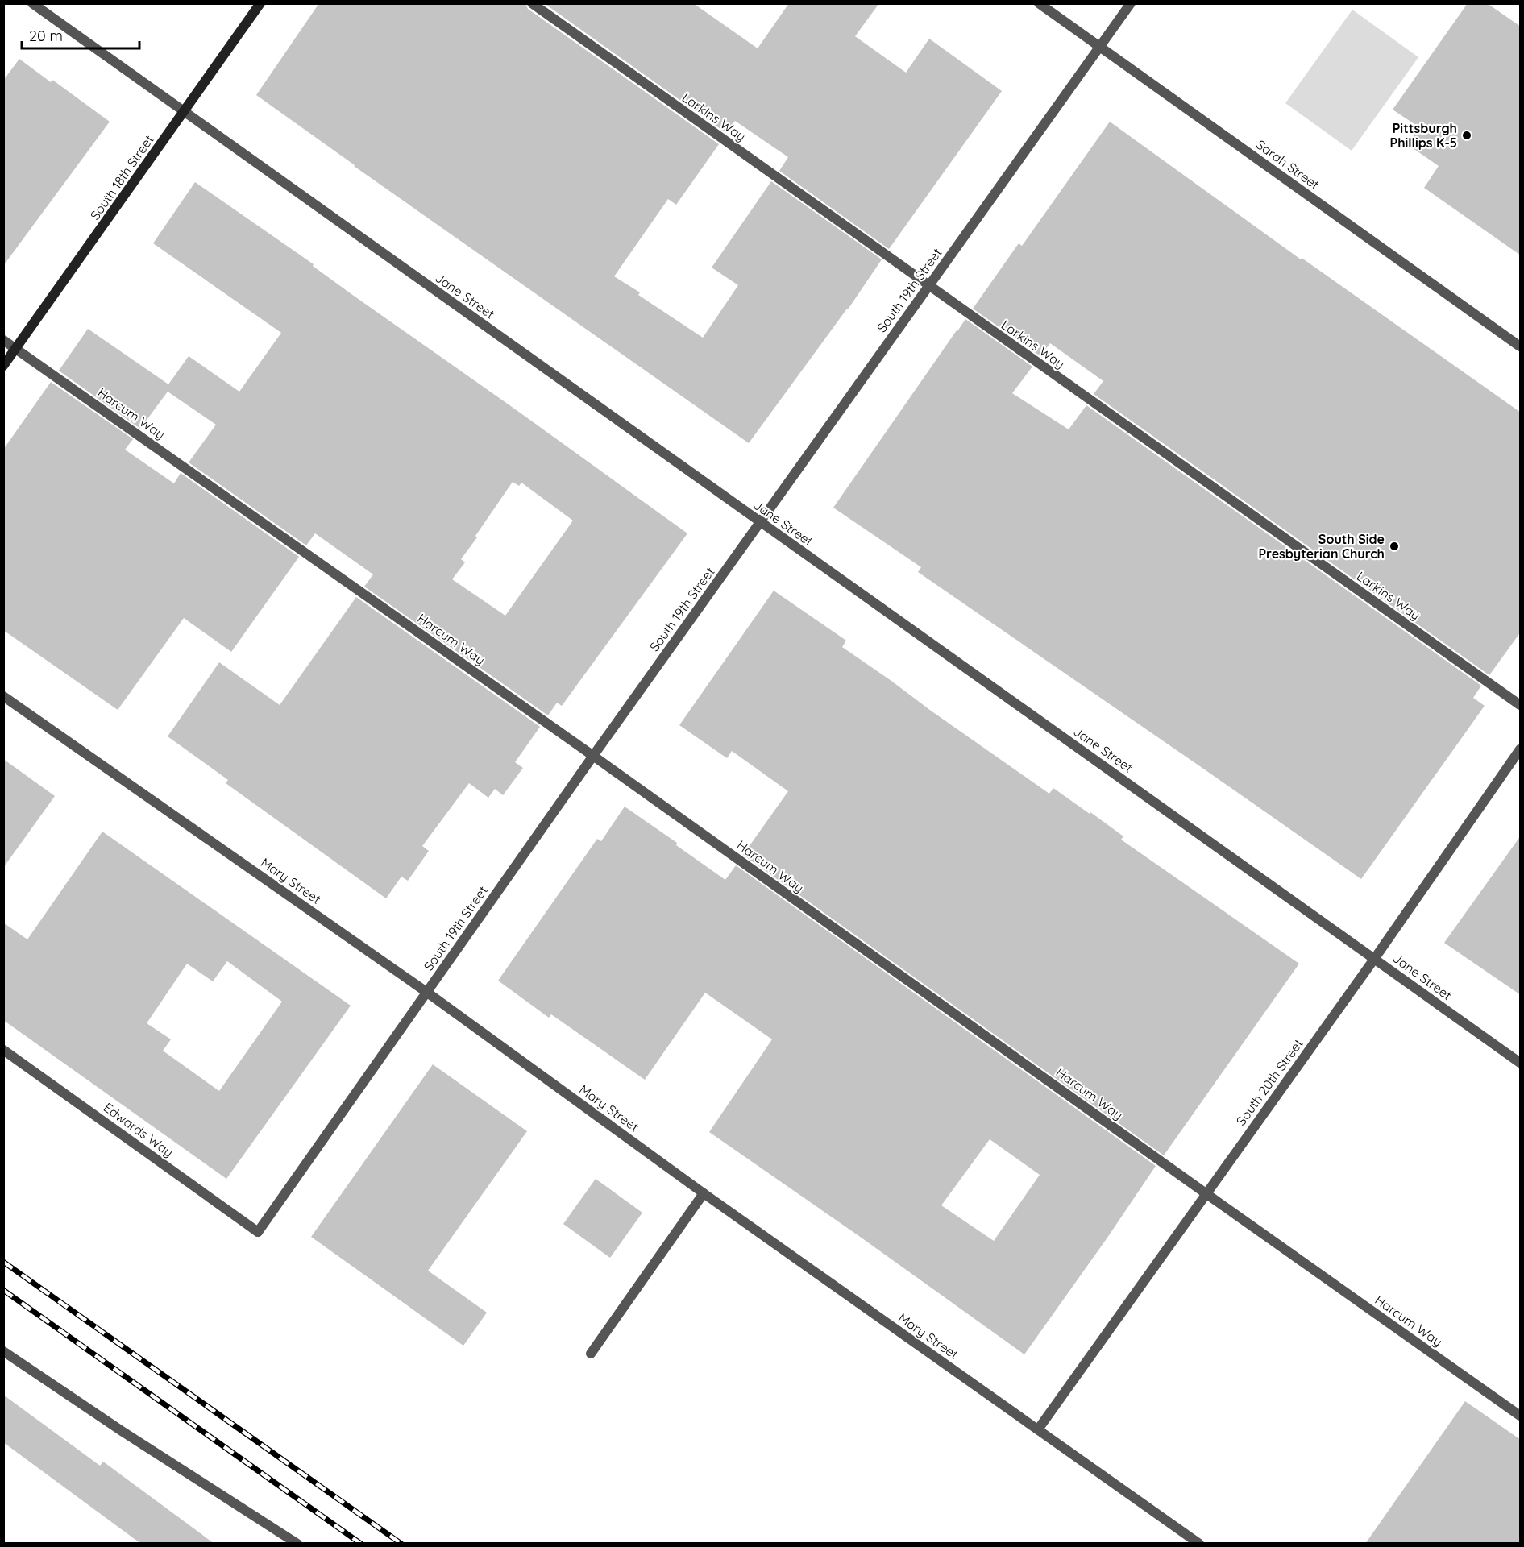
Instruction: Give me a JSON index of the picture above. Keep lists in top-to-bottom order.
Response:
{
  "streets": {
    "main road": ["South 18th Street"],
    "street": [
      "Larkins Way",
      "Sarah Street",
      "South 19th Street",
      "Jane Street",
      "Harcum Way",
      "Mary Street",
      "South 20th Street",
      "Edwards Way"
    ]
  },
  "crossings": [
    ["Larkins Way", "South 19th Street"],
    ["Sarah Street", "South 19th Street"],
    ["South 18th Street", "Jane Street"],
    ["South 18th Street", "Harcum Way"],
    ["South 19th Street", "Jane Street"],
    ["South 19th Street", "Harcum Way"],
    ["South 19th Street", "Mary Street"],
    ["South 19th Street", "Edwards Way"],
    ["Jane Street", "South 20th Street"],
    ["Harcum Way", "South 20th Street"],
    ["Mary Street", "South 20th Street"]
  ],
  "places": ["Pittsburgh Phillips K-5", "South Side Presbyterian Church"],
  "scale_bar": "20 m"
}
